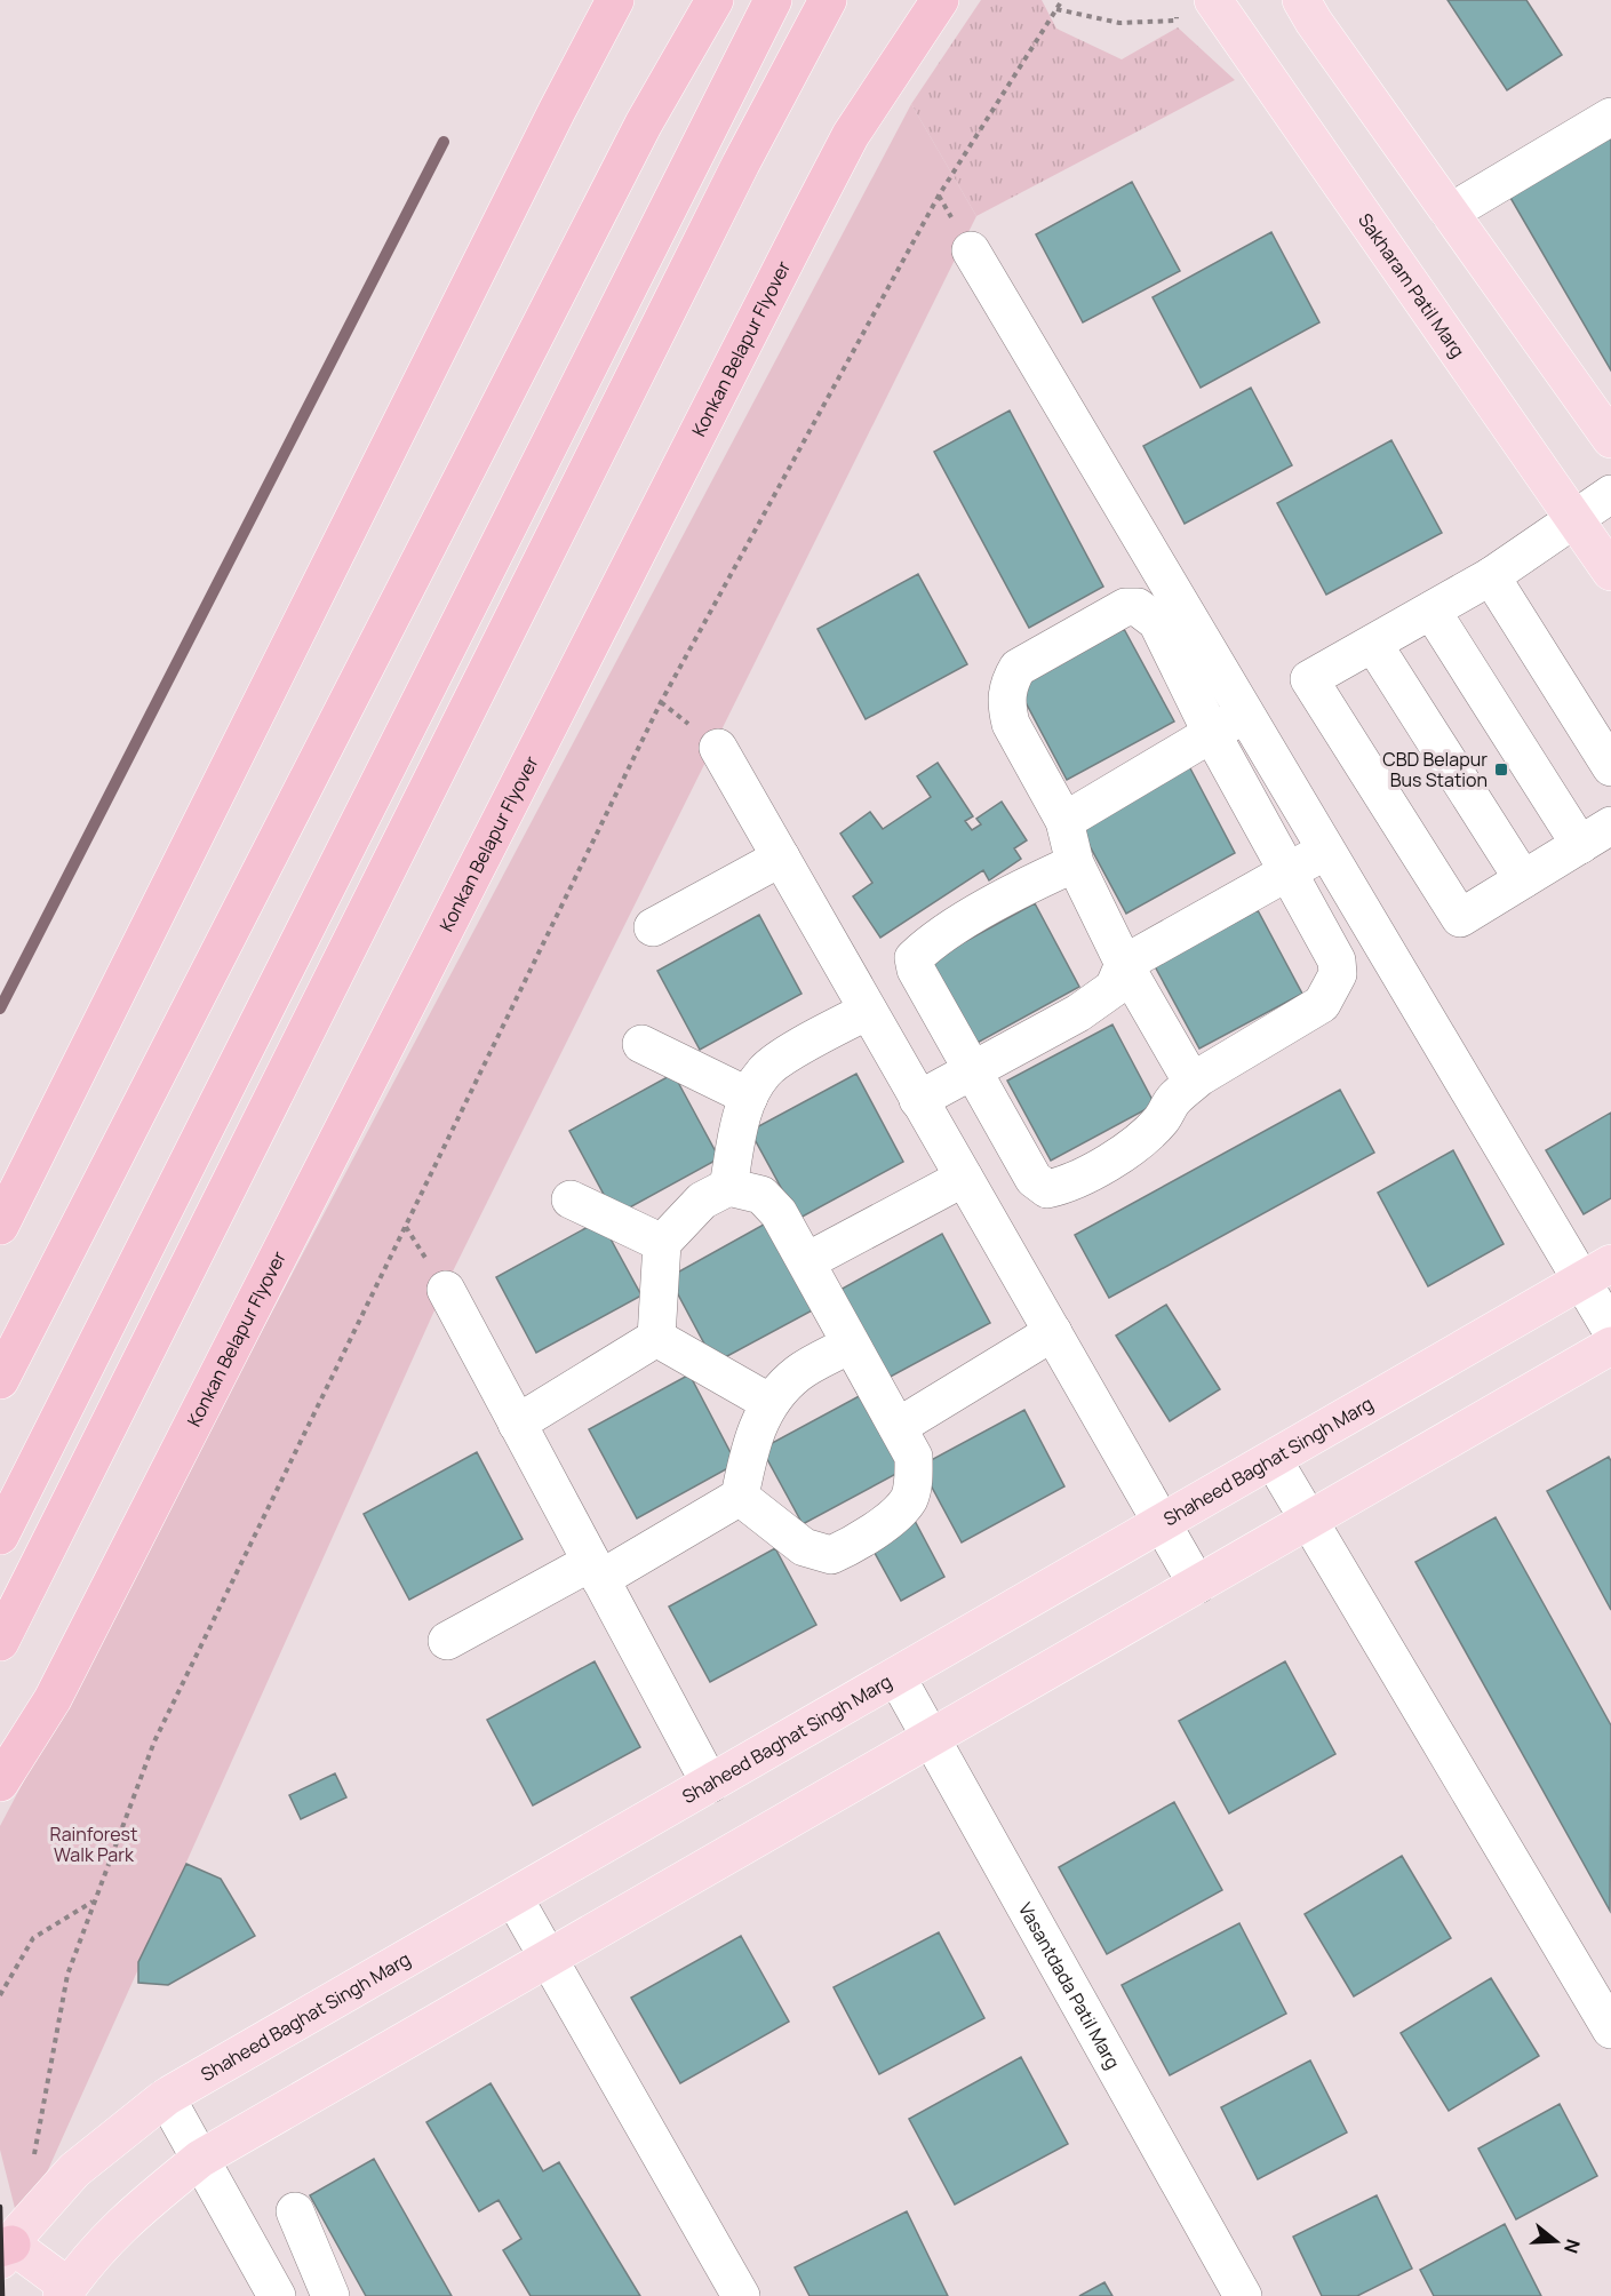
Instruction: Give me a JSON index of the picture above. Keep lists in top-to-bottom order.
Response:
{
  "streets": {
    "highway": ["Konkan Belapur Flyover"],
    "main road": ["Sakharam Patil Marg", "Shaheed Baghat Singh Marg"],
    "street": ["Vasantdada Patil Marg"]
  },
  "crossings": [
    ["Shaheed Baghat Singh Marg", "Vasantdada Patil Marg"]
  ],
  "parks": ["Rainforest Walk Park"],
  "places": {
    "transit": ["CBD Belapur Bus Station"]
  },
  "north": "right"
}
